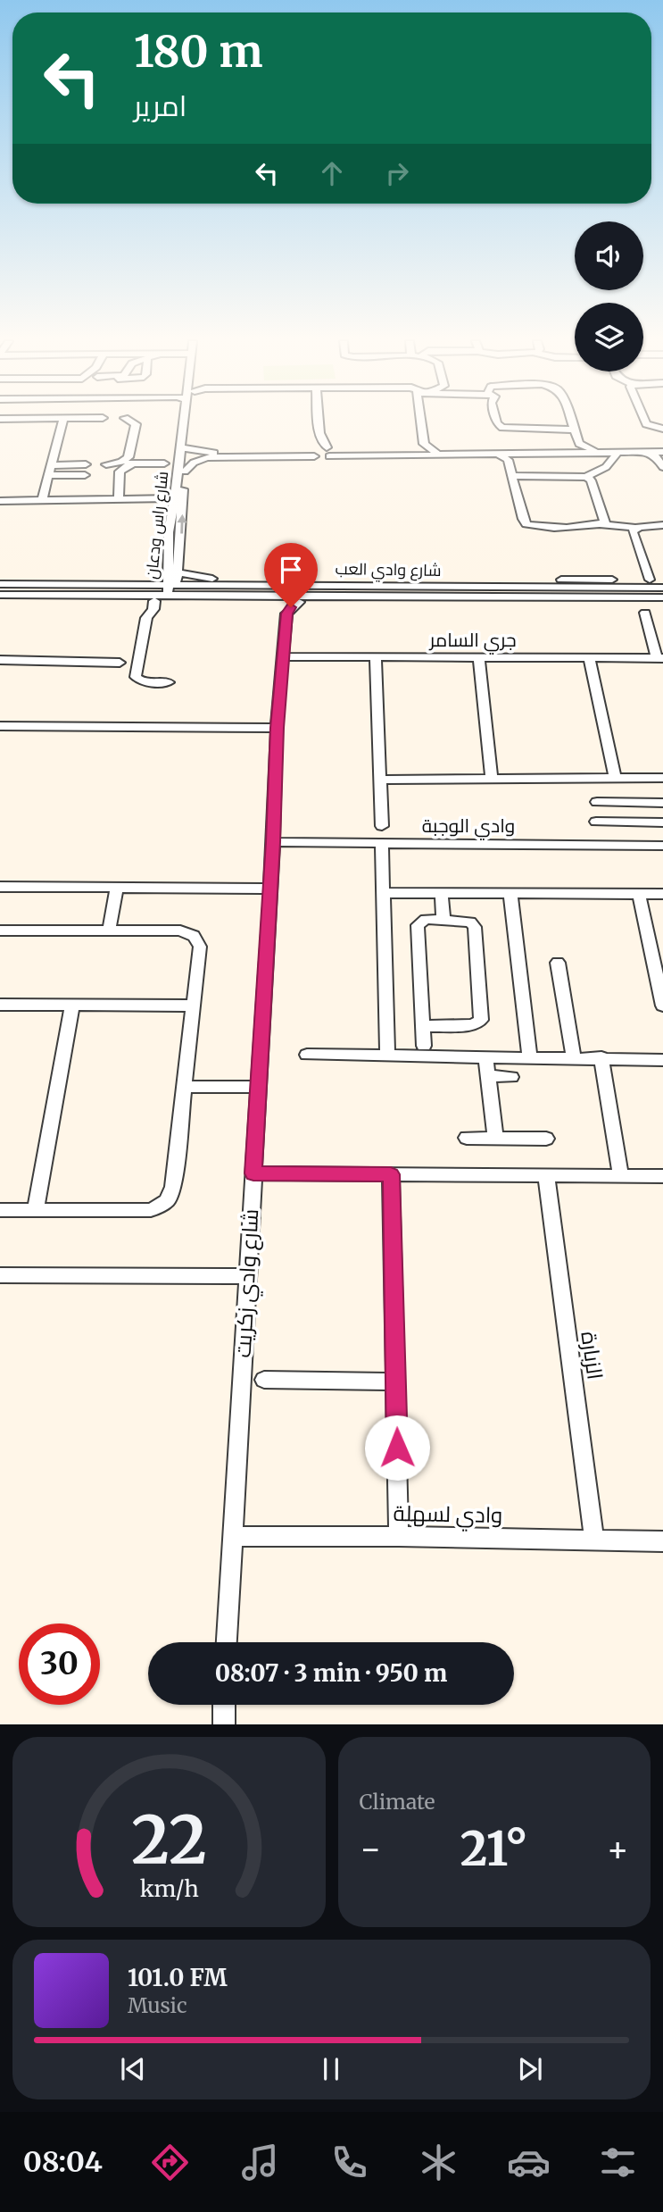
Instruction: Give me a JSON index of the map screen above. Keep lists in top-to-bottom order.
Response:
{
  "streets": {
    "street": [
      "شارع راس ودعان",
      "شارع وادي العب",
      "جري السامر",
      "وادي الوجبة",
      "شارع وادي زكريت",
      "الزبارة",
      "وادي لسهلة"
    ]
  },
  "crossings": [
    ["شارع راس ودعان", "شارع وادي العب"],
    ["جري السامر", "شارع وادي زكريت"],
    ["وادي الوجبة", "شارع وادي زكريت"],
    ["شارع وادي زكريت", "وادي لسهلة"],
    ["الزبارة", "وادي لسهلة"]
  ],
  "page": {
    "turn": ["180 m", "امرير"],
    "limit": "30",
    "trip": "08:07 · 3 min · 950 m",
    "tile": "Climate",
    "heat": ["−", "21°", "+"],
    "song": ["101.0 FM", "Music"],
    "tabs": "08:04",
    "gauge": ["22", "km/h"]
  }
}
